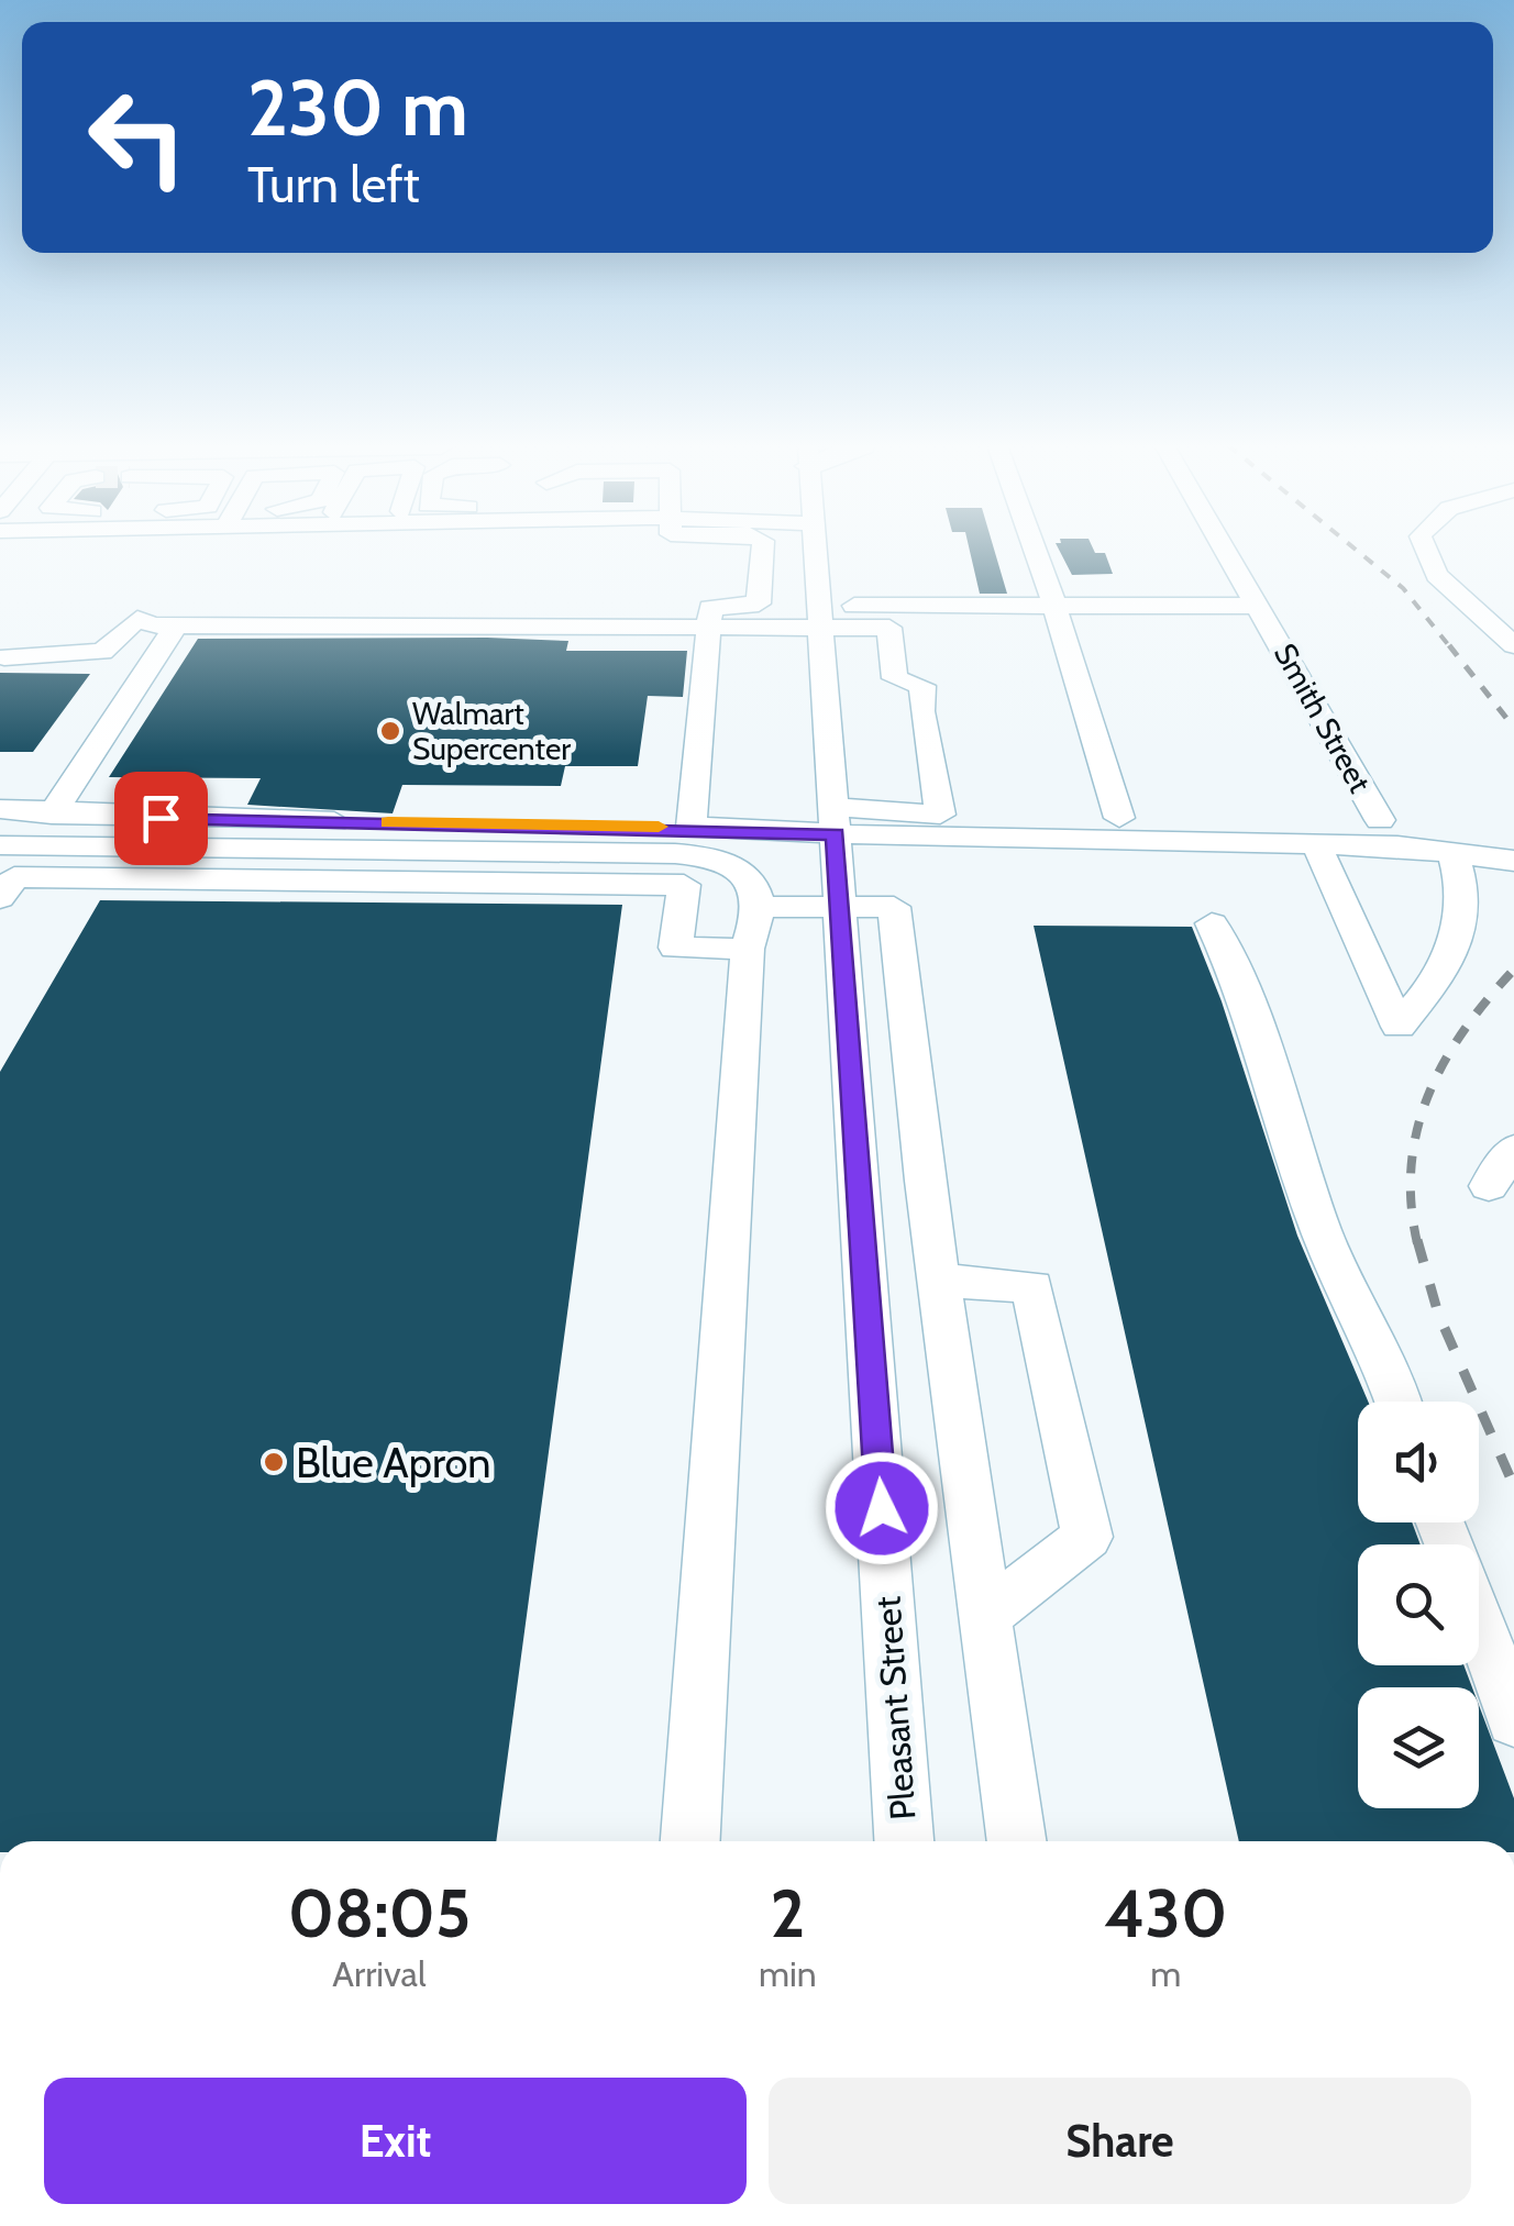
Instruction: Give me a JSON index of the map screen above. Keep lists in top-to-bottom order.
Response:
{
  "streets": {
    "street": ["Smith Street", "Pleasant Street"]
  },
  "places": ["Walmart Supercenter", "Blue Apron"],
  "page": {
    "turn": ["230 m", "Turn left"],
    "eta": [
      "08:05",
      "Arrival",
      "2",
      "min",
      "430",
      "m"
    ],
    "buttons": ["Exit", "Share"]
  }
}
